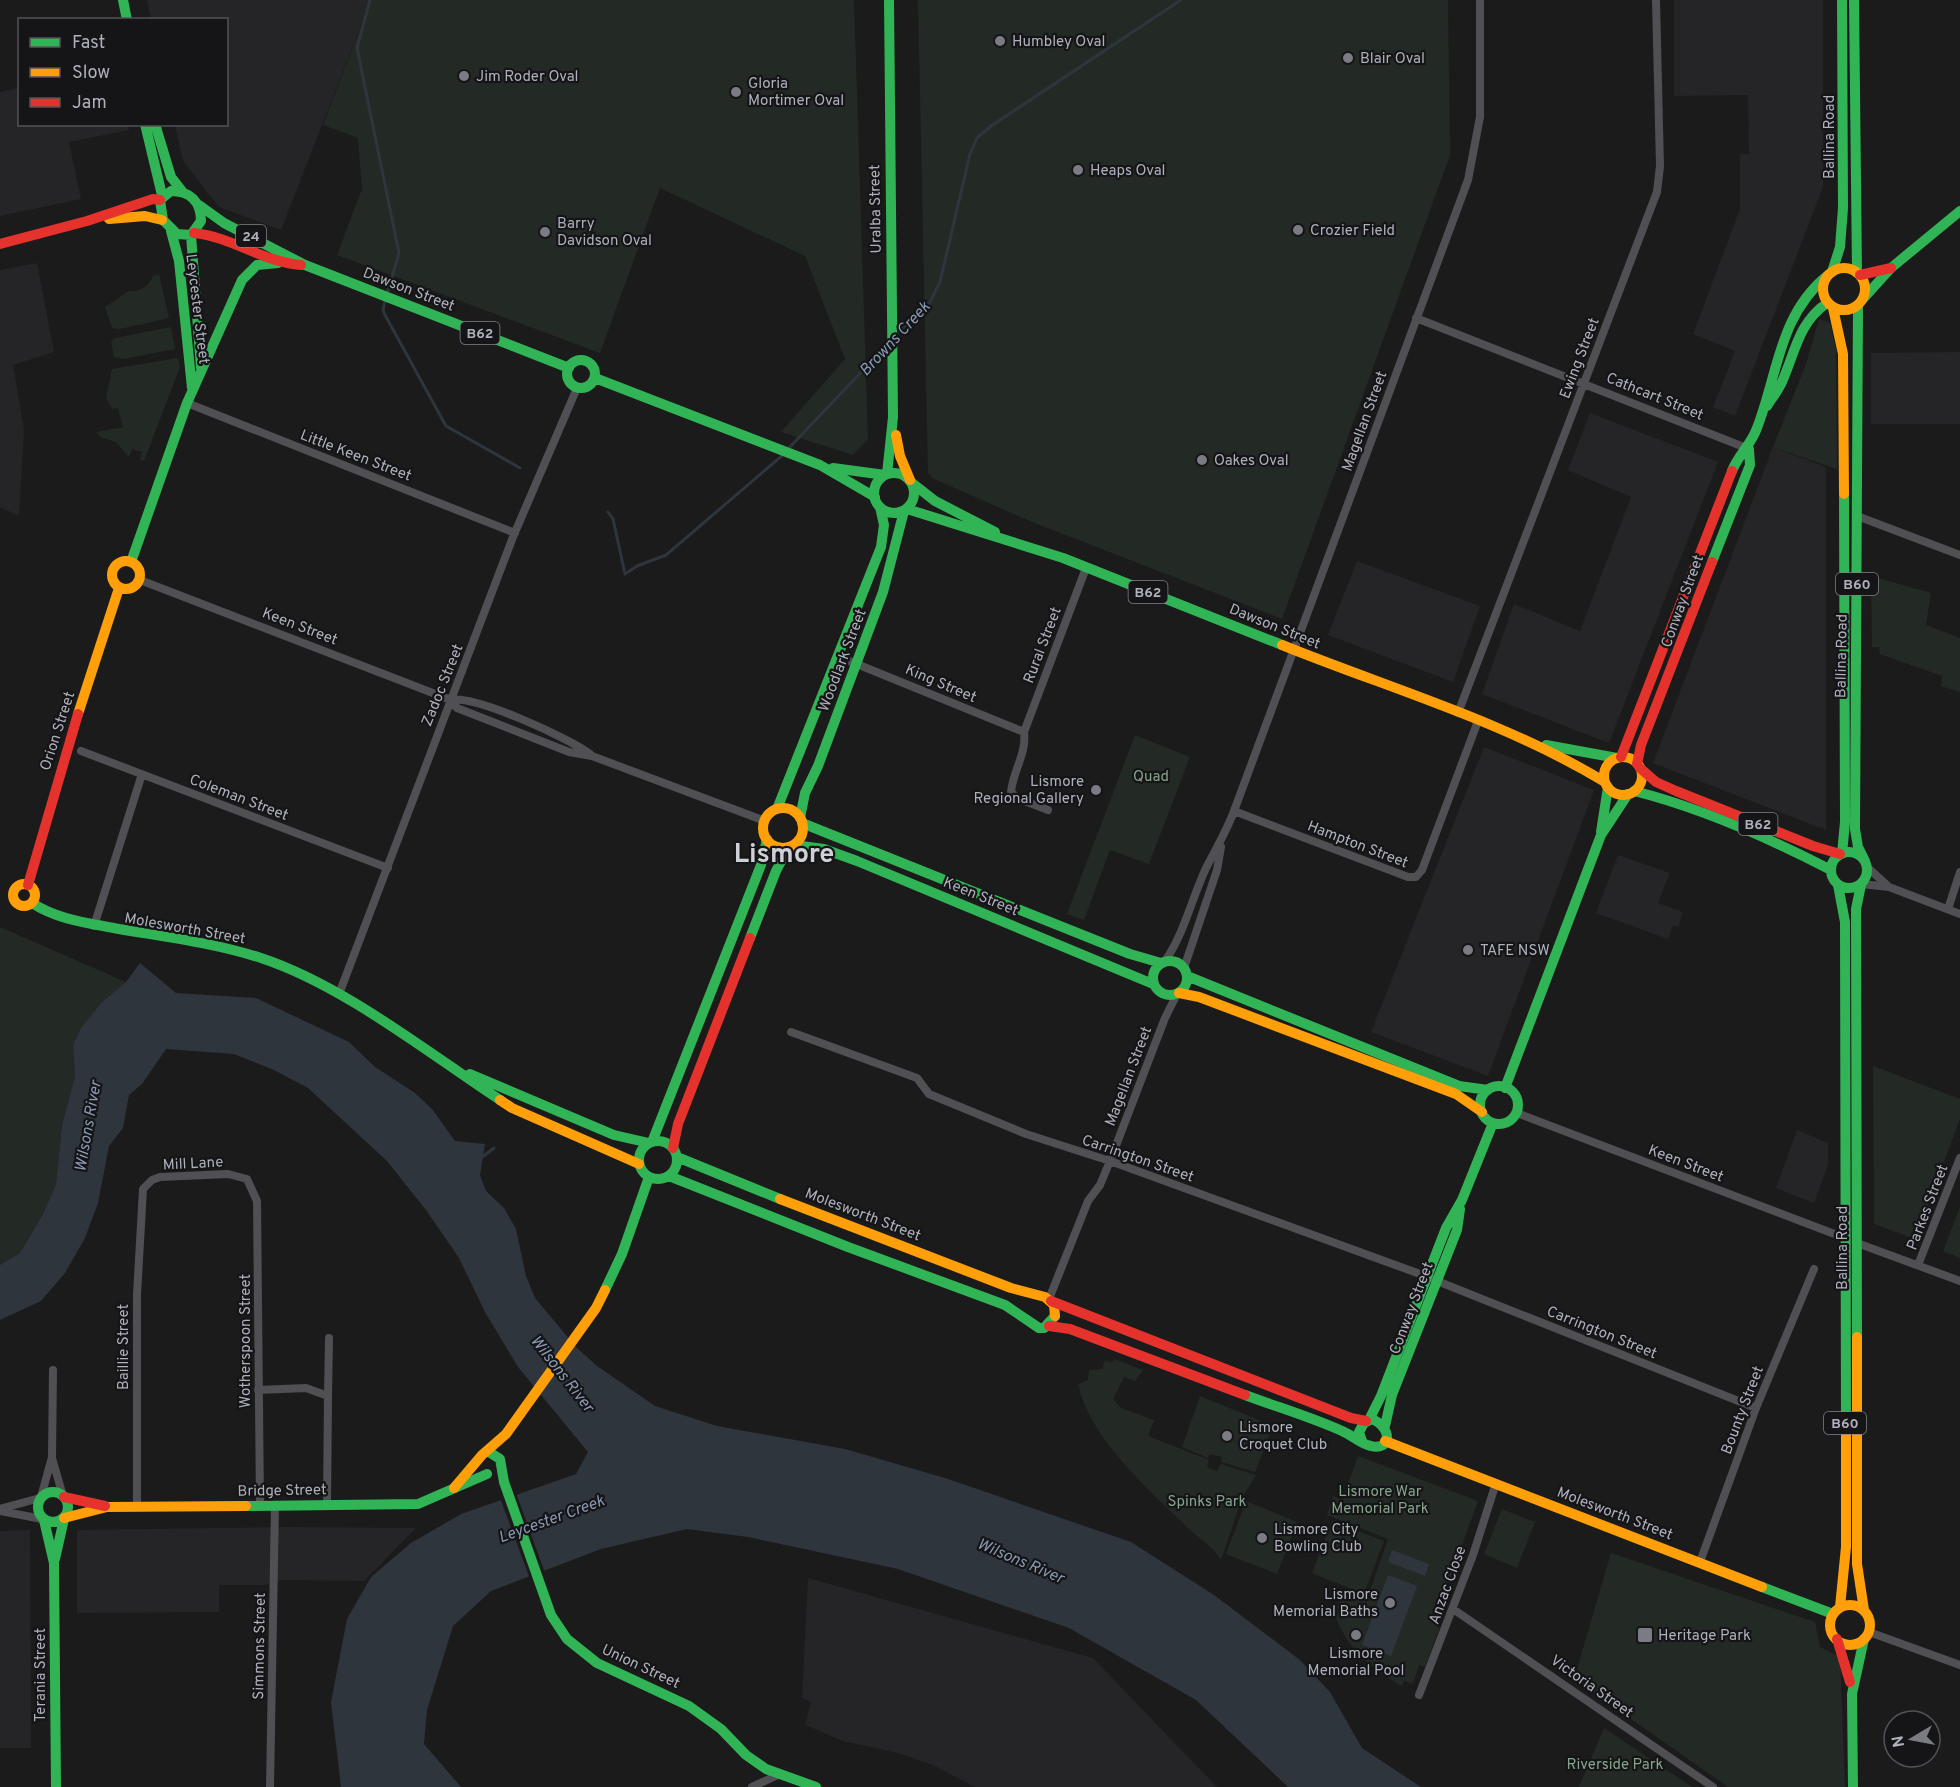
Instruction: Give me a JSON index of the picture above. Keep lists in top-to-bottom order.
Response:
{
  "streets": {
    "main road": [
      "Ballina Road",
      "Uralba Street",
      "24",
      "Dawson Street",
      "Leycester Street",
      "B62",
      "B60",
      "Conway Street",
      "Keen Street",
      "Woodlark Street",
      "Orion Street",
      "Molesworth Street",
      "Bridge Street",
      "Union Street",
      "Terania Street"
    ],
    "street": [
      "Ewing Street",
      "Cathcart Street",
      "Magellan Street",
      "Little Keen Street",
      "Rural Street",
      "King Street",
      "Zadoc Street",
      "Coleman Street",
      "Hampton Street",
      "Carrington Street",
      "Mill Lane",
      "Parkes Street",
      "Wotherspoon Street",
      "Baillie Street",
      "Bounty Street",
      "Anzac Close",
      "Simmons Street",
      "Victoria Street"
    ]
  },
  "crossings": [
    ["Ballina Road", "B62"],
    ["Ballina Road", "B60"],
    ["Ballina Road", "Conway Street"],
    ["Ballina Road", "Keen Street"],
    ["Ballina Road", "Molesworth Street"],
    ["Uralba Street", "Dawson Street"],
    ["Uralba Street", "B62"],
    ["Uralba Street", "Woodlark Street"],
    ["Dawson Street", "Leycester Street"],
    ["Dawson Street", "B62"],
    ["Dawson Street", "Ewing Street"],
    ["Dawson Street", "Magellan Street"],
    ["Dawson Street", "Conway Street"],
    ["Dawson Street", "Rural Street"],
    ["Dawson Street", "Woodlark Street"],
    ["Dawson Street", "Zadoc Street"],
    ["Dawson Street", "Hampton Street"],
    ["Leycester Street", "B62"],
    ["B62", "B60"],
    ["B62", "Conway Street"],
    ["B62", "Woodlark Street"],
    ["B62", "Zadoc Street"],
    ["Ewing Street", "Cathcart Street"],
    ["Cathcart Street", "Magellan Street"],
    ["Cathcart Street", "Conway Street"],
    ["Magellan Street", "Keen Street"],
    ["Magellan Street", "Hampton Street"],
    ["Magellan Street", "Molesworth Street"],
    ["Magellan Street", "Carrington Street"],
    ["Little Keen Street", "Zadoc Street"],
    ["B60", "Conway Street"],
    ["B60", "Molesworth Street"],
    ["Conway Street", "Keen Street"],
    ["Conway Street", "Molesworth Street"],
    ["Conway Street", "Carrington Street"],
    ["Keen Street", "Woodlark Street"],
    ["Keen Street", "Zadoc Street"],
    ["Keen Street", "Orion Street"],
    ["Rural Street", "King Street"],
    ["Woodlark Street", "King Street"],
    ["Zadoc Street", "Coleman Street"],
    ["Zadoc Street", "Molesworth Street"],
    ["Orion Street", "Molesworth Street"],
    ["Molesworth Street", "Bounty Street"],
    ["Molesworth Street", "Bridge Street"],
    ["Molesworth Street", "Anzac Close"],
    ["Carrington Street", "Bounty Street"],
    ["Mill Lane", "Wotherspoon Street"],
    ["Mill Lane", "Baillie Street"],
    ["Wotherspoon Street", "Bridge Street"],
    ["Baillie Street", "Bridge Street"],
    ["Bridge Street", "Simmons Street"],
    ["Bridge Street", "Union Street"],
    ["Bridge Street", "Terania Street"],
    ["Anzac Close", "Victoria Street"]
  ],
  "districts": ["Lismore"],
  "water": ["Browns Creek", "Wilsons River", "Leycester Creek"],
  "parks": [
    "Quad",
    "Lismore War Memorial Park",
    "Spinks Park",
    "Riverside Park"
  ],
  "places": {
    "other": [
      "Humbley Oval",
      "Blair Oval",
      "Jim Roder Oval",
      "Gloria Mortimer Oval",
      "Heaps Oval",
      "Crozier Field",
      "Barry Davidson Oval",
      "Oakes Oval",
      "Lismore Regional Gallery",
      "TAFE NSW",
      "Lismore Croquet Club",
      "Lismore City Bowling Club",
      "Lismore Memorial Baths",
      "Lismore Memorial Pool"
    ],
    "transit": ["Heritage Park"]
  },
  "legend": ["Fast", "Slow", "Jam"],
  "north": "left"
}
